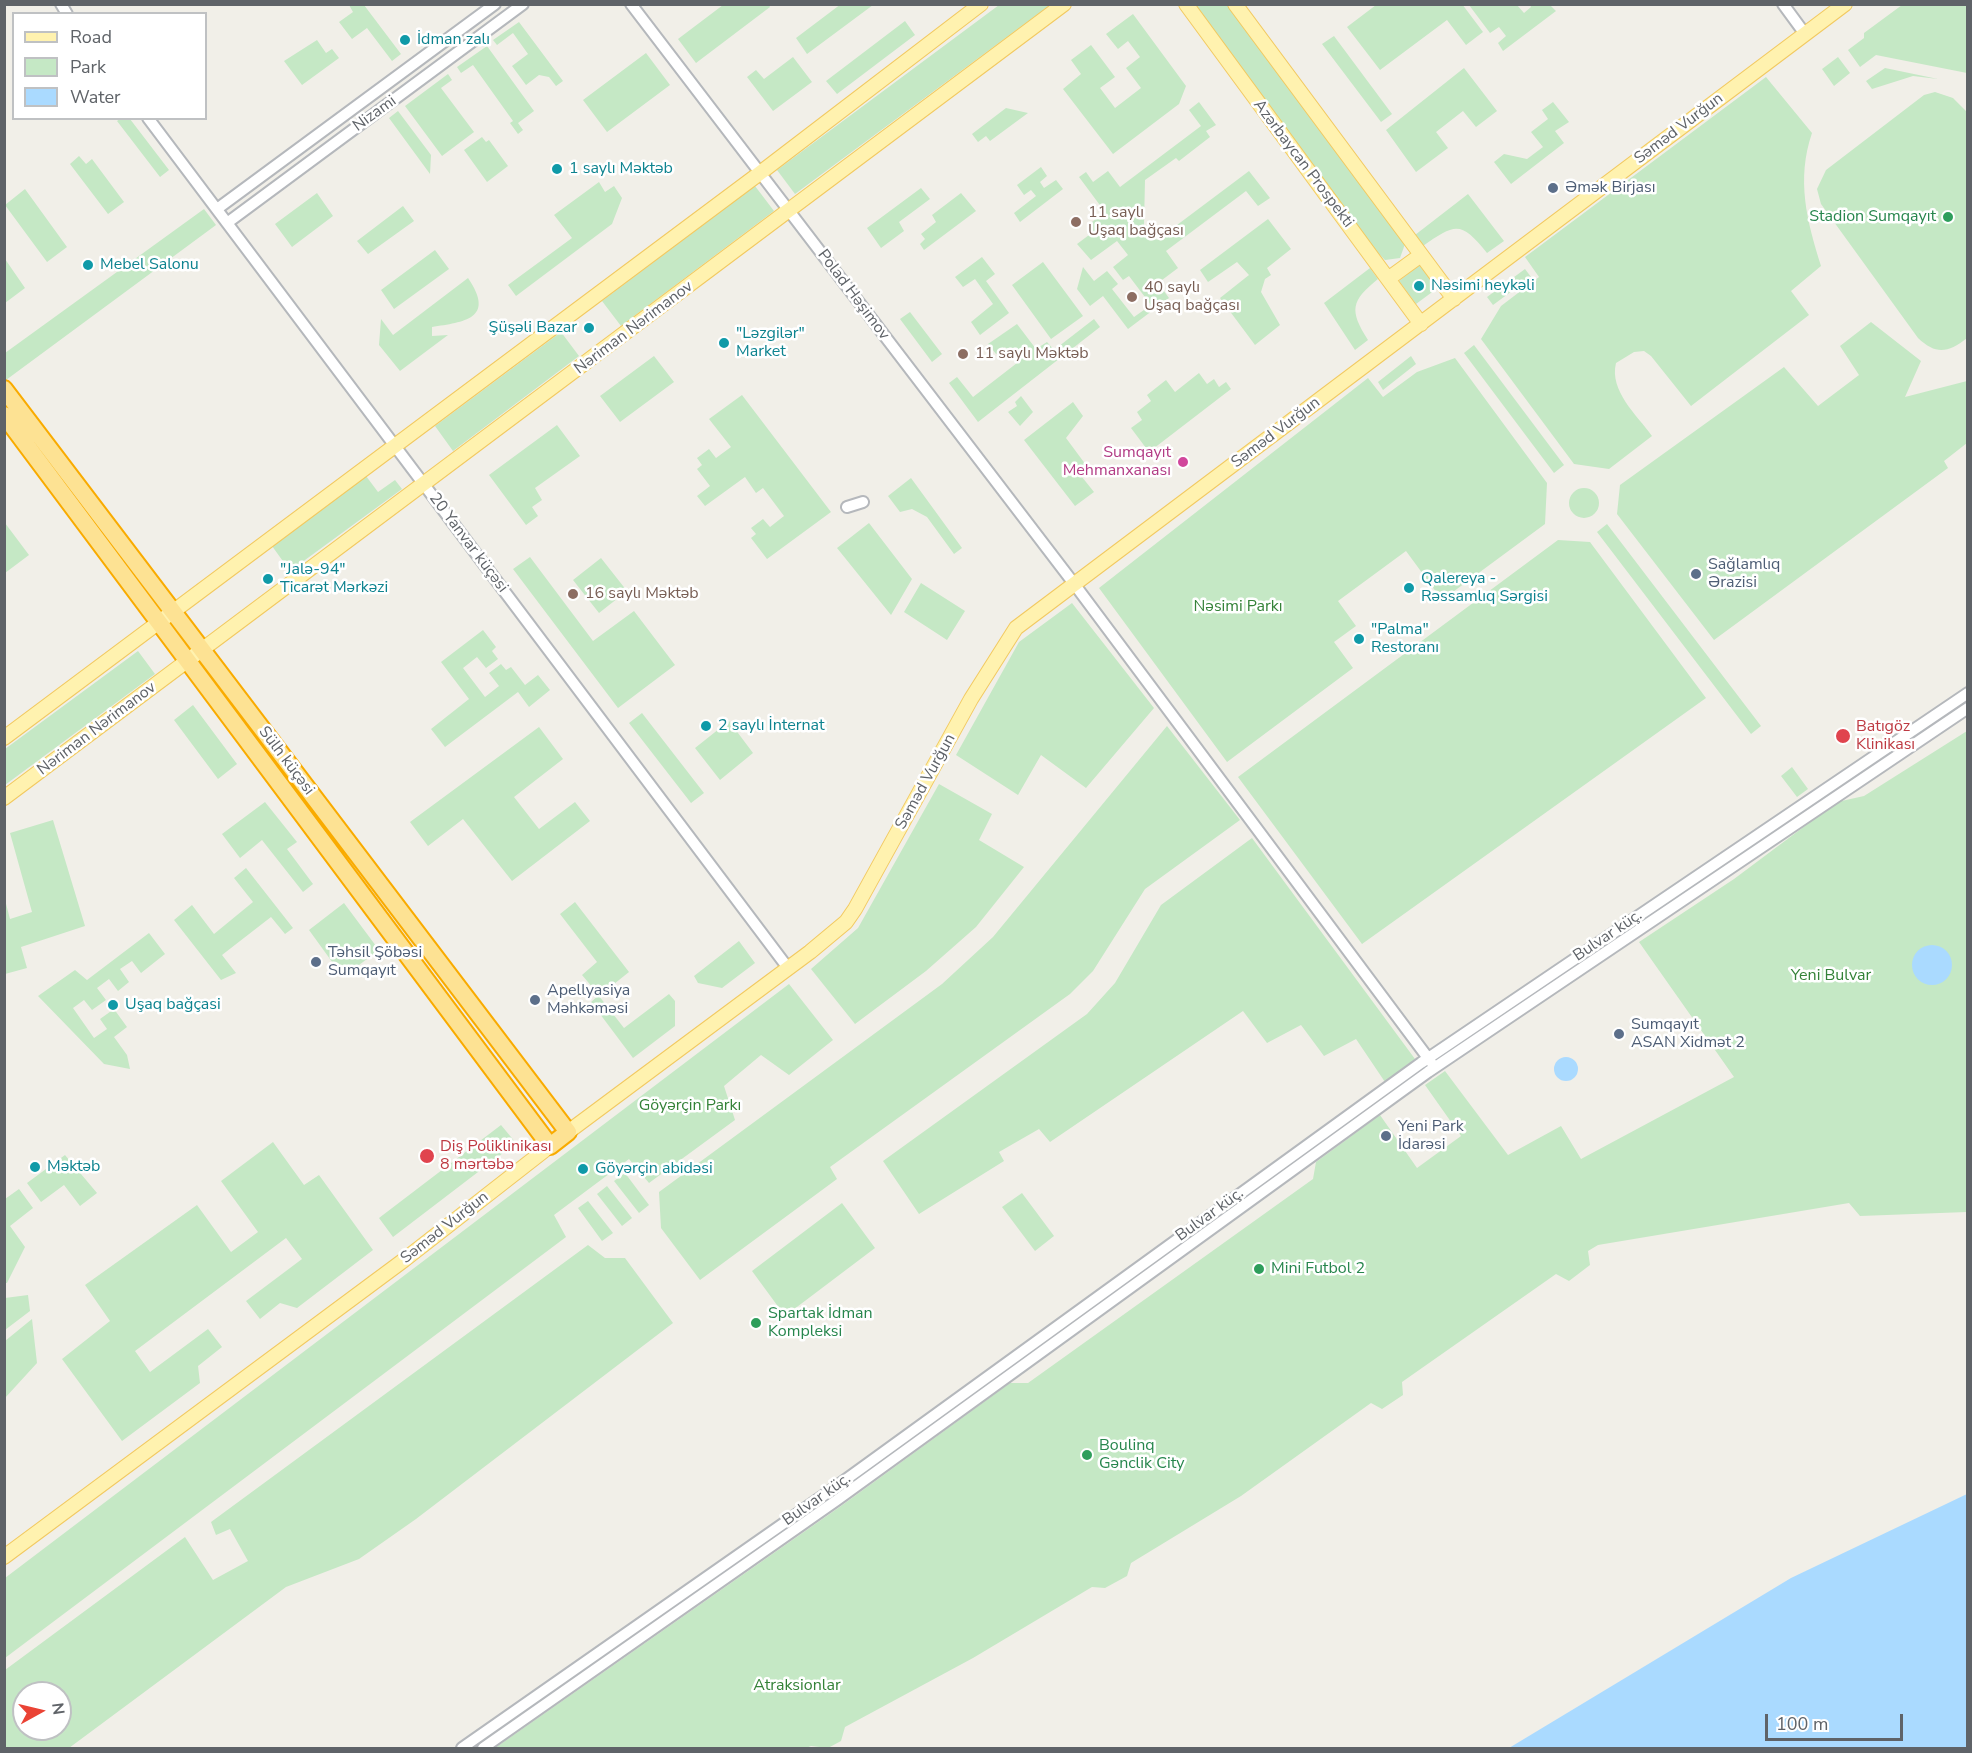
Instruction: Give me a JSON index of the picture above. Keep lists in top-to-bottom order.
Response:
{
  "streets": {
    "highway": ["Səməd Vurğun", "Sülh küçəsi"],
    "main road": ["Azərbaycan Prospekti", "Nəriman Nərimanov"],
    "street": [
      "Nizami",
      "Polad Həşimov",
      "20 Yanvar küçəsi",
      "Bulvar küç."
    ]
  },
  "crossings": [
    ["Nizami", "20 Yanvar küçəsi"],
    ["Səməd Vurğun", "Azərbaycan Prospekti"],
    ["Səməd Vurğun", "Polad Həşimov"],
    ["Səməd Vurğun", "20 Yanvar küçəsi"],
    ["Səməd Vurğun", "Sülh küçəsi"],
    ["Polad Həşimov", "Nəriman Nərimanov"],
    ["Polad Həşimov", "Bulvar küç."],
    ["Nəriman Nərimanov", "20 Yanvar küçəsi"],
    ["Nəriman Nərimanov", "Sülh küçəsi"]
  ],
  "parks": [
    "Nəsimi Parkı",
    "Yeni Bulvar",
    "Göyərçin Parkı",
    "Atraksionlar"
  ],
  "places": [
    "İdman zalı",
    "1 saylı Məktəb",
    "Əmək Birjası",
    "Stadion Sumqayıt",
    "11 saylı Uşaq bağçası",
    "Mebel Salonu",
    "Nəsimi heykəli",
    "40 saylı Uşaq bağçası",
    "Şüşəli Bazar",
    "\"Ləzgilər\" Market",
    "11 saylı Məktəb",
    "Sumqayıt Mehmanxanası",
    "Sağlamlıq Ərazisi",
    "\"Jalə-94\" Ticarət Mərkəzi",
    "Qalereya - Rəssamlıq Sərgisi",
    "16 saylı Məktəb",
    "\"Palma\" Restoranı",
    "2 saylı İnternat",
    "Batıgöz Klinikası",
    "Təhsil Şöbəsi Sumqayıt",
    "Apellyasiya Məhkəməsi",
    "Uşaq bağçasi",
    "Sumqayıt ASAN Xidmət 2",
    "Yeni Park İdarəsi",
    "Diş Poliklinikası 8 mərtəbə",
    "Məktəb",
    "Göyərçin abidəsi",
    "Mini Futbol 2",
    "Spartak İdman Kompleksi",
    "Boulinq Gənclik City"
  ],
  "legend": ["Road", "Park", "Water"],
  "scale_bar": "100 m",
  "north": "right"
}
